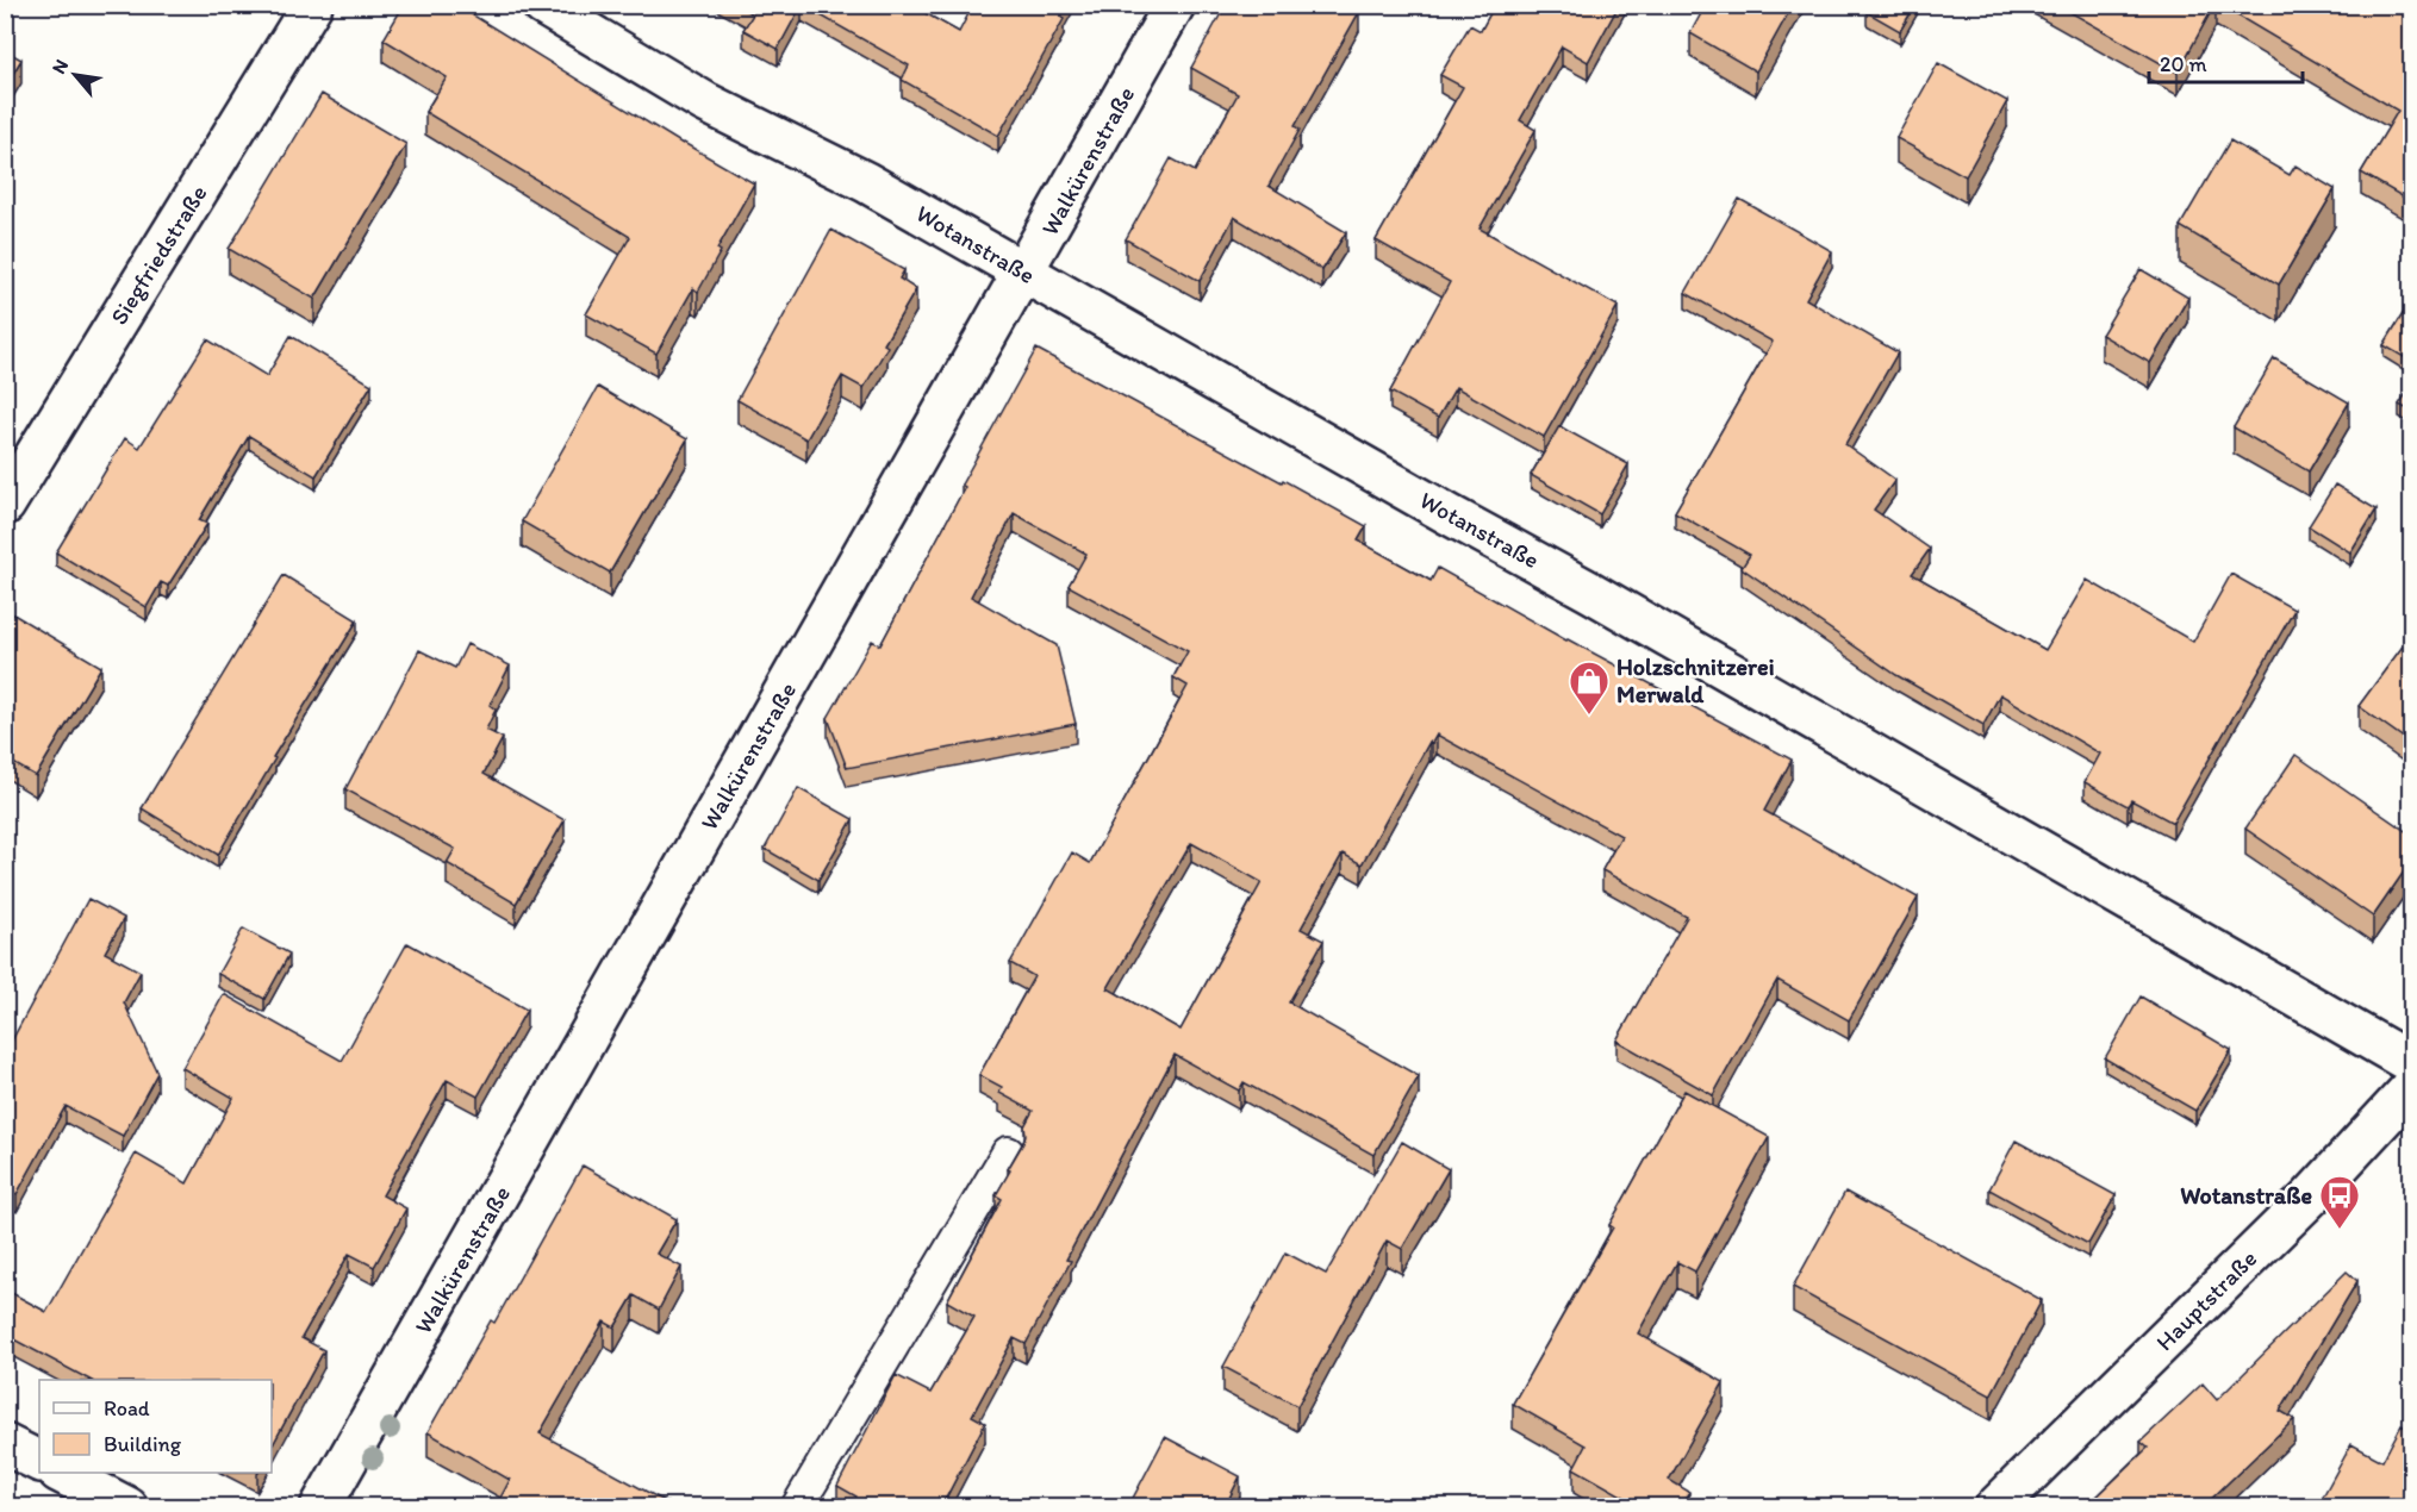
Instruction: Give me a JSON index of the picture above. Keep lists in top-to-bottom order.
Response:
{
  "streets": {
    "street": [
      "Walkürenstraße",
      "Wotanstraße",
      "Siegfriedstraße",
      "Hauptstraße"
    ]
  },
  "crossings": [
    ["Walkürenstraße", "Wotanstraße"]
  ],
  "places": {
    "shop": ["Holzschnitzerei Merwald"],
    "bus stop": ["Wotanstraße"]
  },
  "legend": ["Road", "Building"],
  "scale_bar": "20 m",
  "north": "top left"
}
